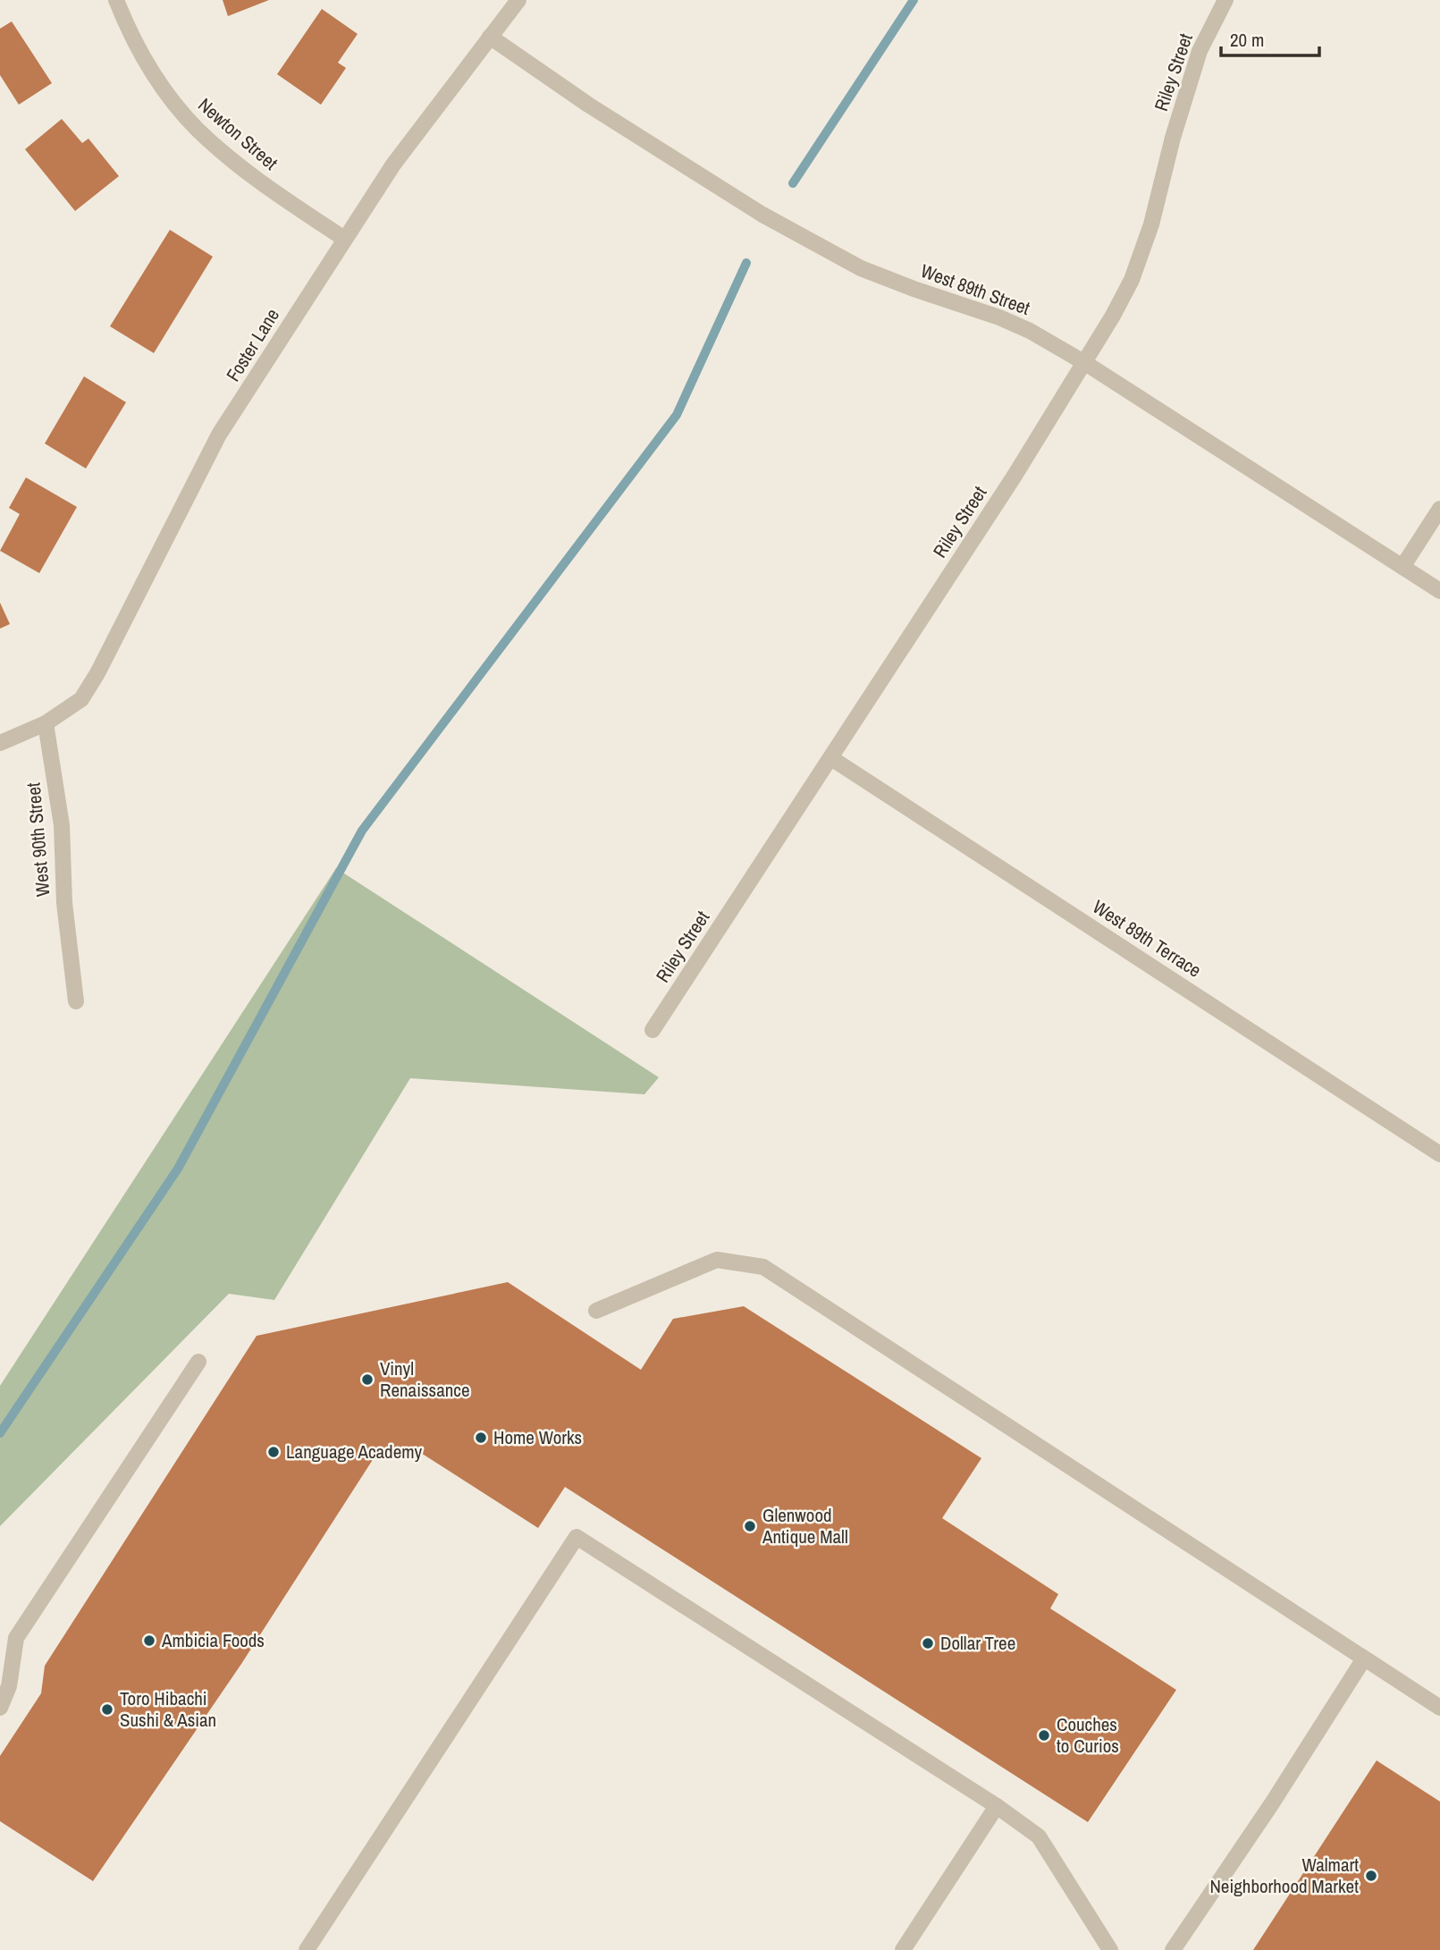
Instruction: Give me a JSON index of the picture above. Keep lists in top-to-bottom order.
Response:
{
  "streets": {
    "street": [
      "Riley Street",
      "Newton Street",
      "West 89th Street",
      "Foster Lane",
      "West 90th Street",
      "West 89th Terrace"
    ]
  },
  "crossings": [
    ["Riley Street", "West 89th Street"],
    ["Riley Street", "West 89th Terrace"],
    ["Newton Street", "Foster Lane"],
    ["West 89th Street", "Foster Lane"],
    ["Foster Lane", "West 90th Street"]
  ],
  "places": [
    "Vinyl Renaissance",
    "Home Works",
    "Language Academy",
    "Glenwood Antique Mall",
    "Ambicia Foods",
    "Dollar Tree",
    "Toro Hibachi Sushi & Asian",
    "Couches to Curios",
    "Walmart Neighborhood Market"
  ],
  "scale_bar": "20 m"
}
